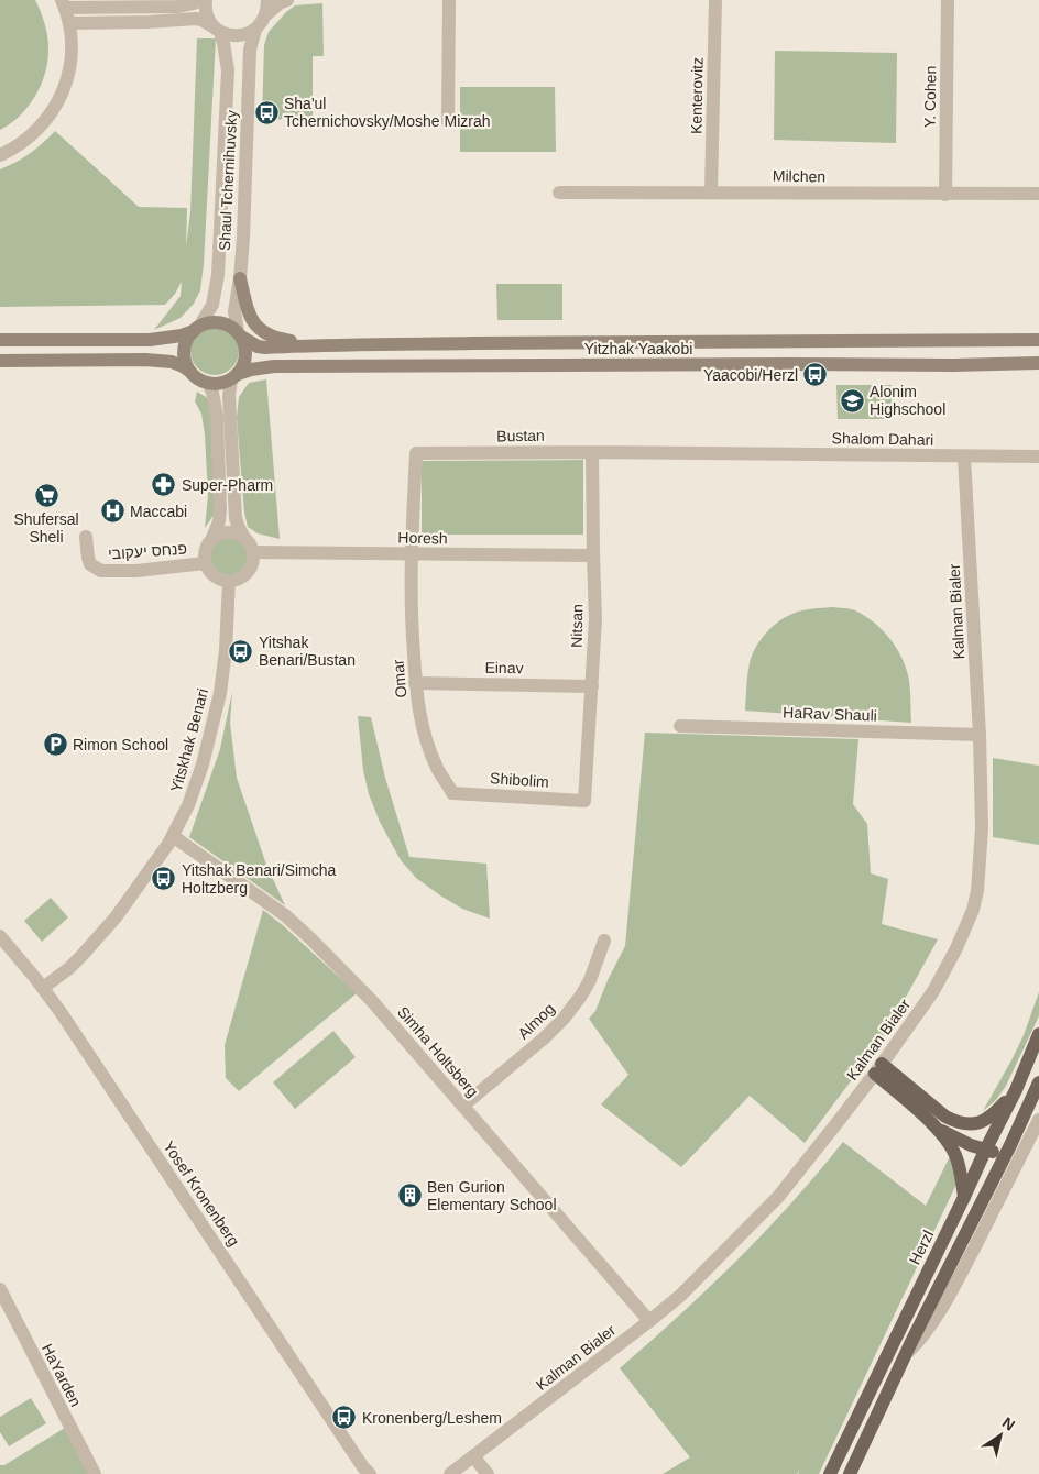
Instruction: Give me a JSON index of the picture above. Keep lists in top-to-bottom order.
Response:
{
  "streets": {
    "main road": ["Yitzhak Yaakobi", "Herzl"],
    "street": [
      "Kenterovitz",
      "Y. Cohen",
      "Milchen",
      "Shaul Tchernihuvsky",
      "Bustan",
      "Shalom Dahari",
      "Horesh",
      "פנחס יעקובי",
      "Kalman Bialer",
      "Nitsan",
      "Einav",
      "Omar",
      "HaRav Shauli",
      "Yitskhak Benari",
      "Shibolim",
      "Almog",
      "Simha Holtsberg",
      "Yosef Kronenberg",
      "HaYarden"
    ]
  },
  "crossings": [
    ["Kenterovitz", "Milchen"],
    ["Y. Cohen", "Milchen"],
    ["Shaul Tchernihuvsky", "Yitzhak Yaakobi"],
    ["Bustan", "Shalom Dahari"],
    ["Bustan", "Horesh"],
    ["Bustan", "Nitsan"],
    ["Bustan", "Omar"],
    ["Shalom Dahari", "Kalman Bialer"],
    ["Horesh", "פנחס יעקובי"],
    ["Horesh", "Nitsan"],
    ["Horesh", "Omar"],
    ["Horesh", "Yitskhak Benari"],
    ["פנחס יעקובי", "Yitskhak Benari"],
    ["Kalman Bialer", "HaRav Shauli"],
    ["Kalman Bialer", "Simha Holtsberg"],
    ["Nitsan", "Einav"],
    ["Nitsan", "Shibolim"],
    ["Einav", "Omar"],
    ["Omar", "Shibolim"],
    ["Yitskhak Benari", "Simha Holtsberg"],
    ["Yitskhak Benari", "Yosef Kronenberg"],
    ["Almog", "Simha Holtsberg"]
  ],
  "places": {
    "bus stop": [
      "Sha'ul Tchernichovsky/Moshe Mizrah",
      "Yaacobi/Herzl",
      "Yitshak Benari/Bustan",
      "Yitshak Benari/Simcha Holtzberg",
      "Kronenberg/Leshem"
    ],
    "school or university": ["Alonim Highschool"],
    "pharmacy": ["Super-Pharm"],
    "supermarket": ["Shufersal Sheli"],
    "hospital": ["Maccabi"],
    "parking": ["Rimon School"],
    "building": ["Ben Gurion Elementary School"]
  },
  "north": "top right"
}
